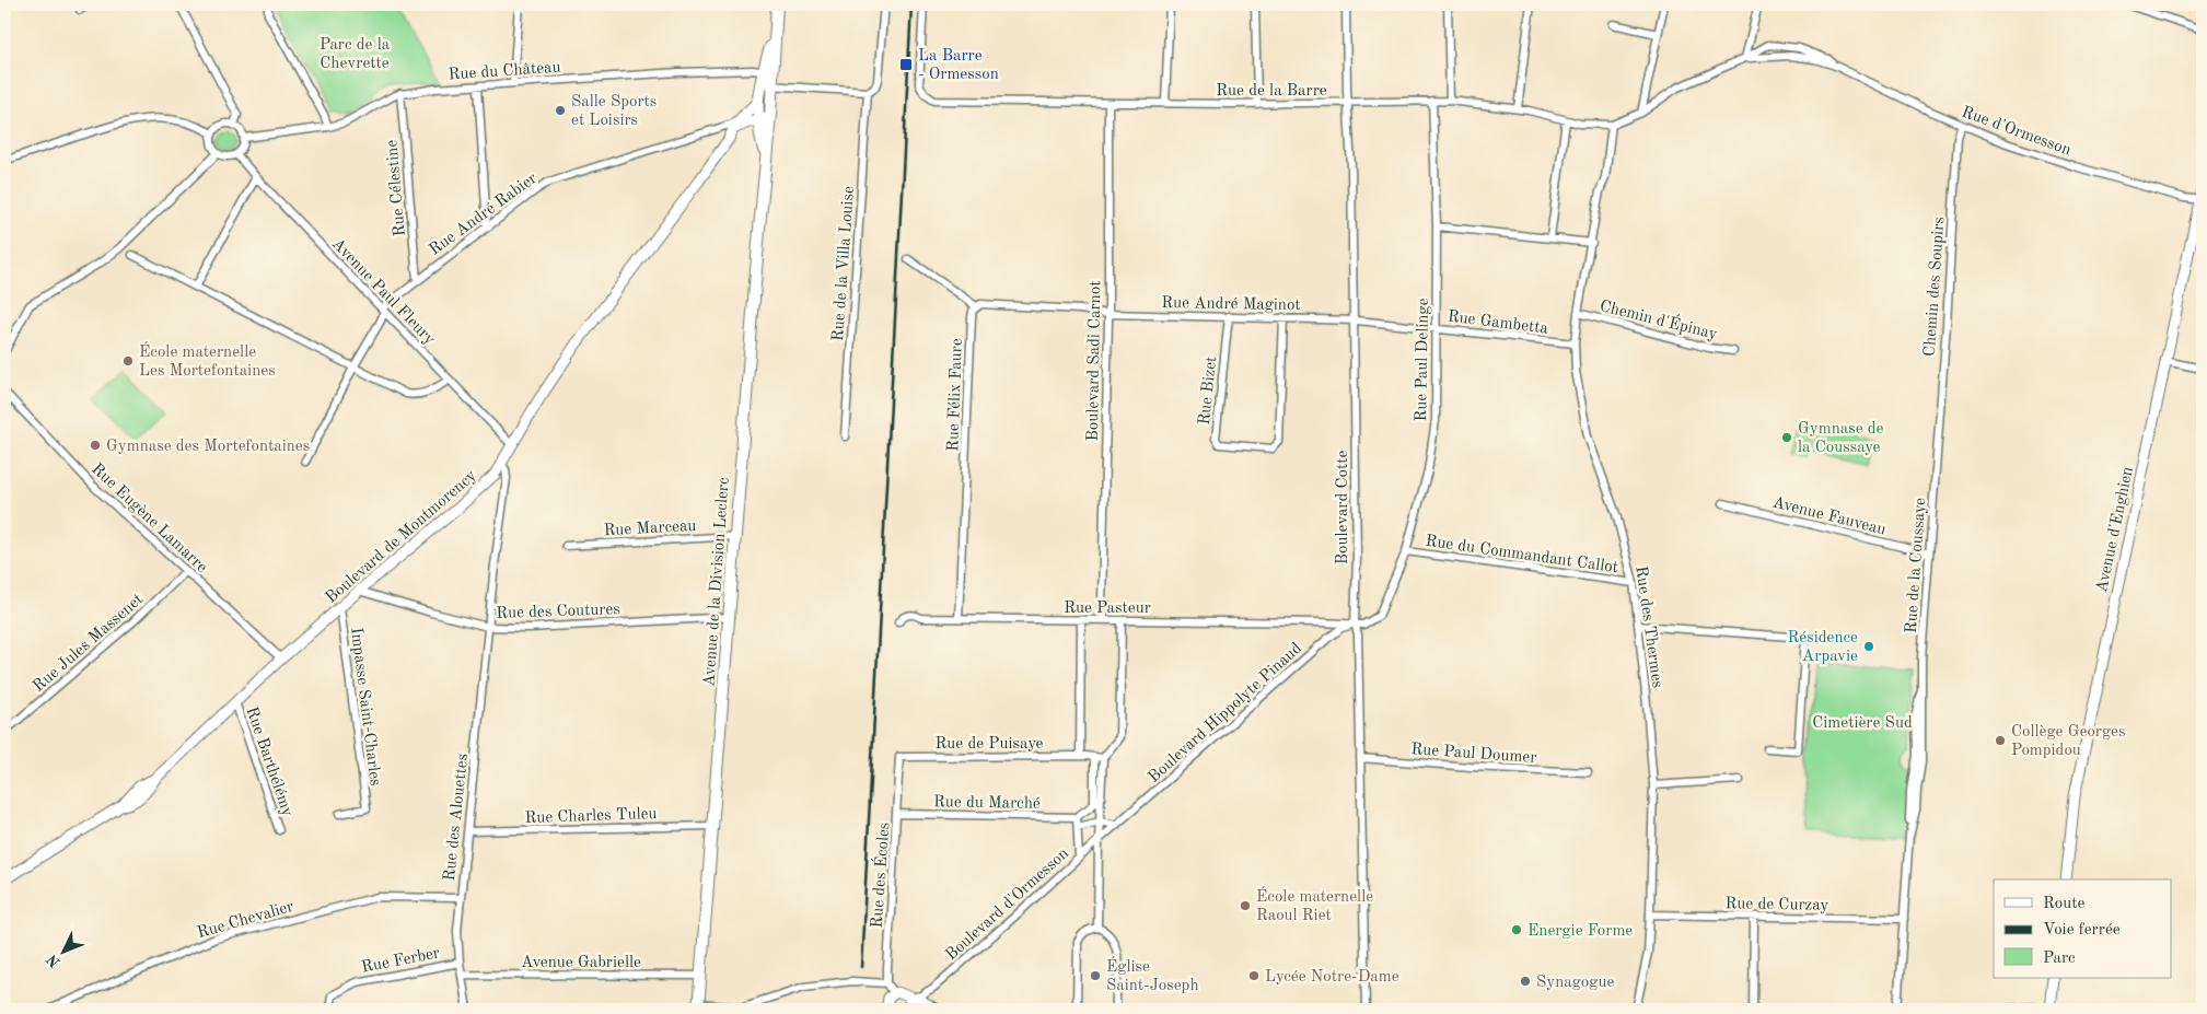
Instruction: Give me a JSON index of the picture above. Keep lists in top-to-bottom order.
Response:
{
  "streets": {
    "main road": ["Avenue de la Division Leclerc"],
    "street": [
      "Rue du Château",
      "Rue de la Barre",
      "Rue d'Ormesson",
      "Rue Célestine",
      "Rue André Rabier",
      "Rue de la Villa Louise",
      "Chemin des Soupirs",
      "Avenue Paul Fleury",
      "Rue André Maginot",
      "Chemin d'Épinay",
      "Rue Gambetta",
      "Rue Paul Delinge",
      "Boulevard Sadi Carnot",
      "Rue Bizet",
      "Rue Félix Faure",
      "Boulevard Cotte",
      "Avenue Fauveau",
      "Rue Eugène Lamarre",
      "Rue Marceau",
      "Avenue d'Enghien",
      "Boulevard de Montmorency",
      "Rue du Commandant Callot",
      "Rue de la Coussaye",
      "Rue Pasteur",
      "Rue des Coutures",
      "Rue des Thermes",
      "Rue Jules Massenet",
      "Impasse Saint-Charles",
      "Boulevard Hippolyte Pinaud",
      "Rue de Puisaye",
      "Rue Paul Doumer",
      "Rue Barthélémy",
      "Rue du Marché",
      "Rue Charles Tuleu",
      "Rue des Alouettes",
      "Rue des Écoles",
      "Boulevard d'Ormesson",
      "Rue de Curzay",
      "Rue Chevalier",
      "Rue Ferber",
      "Avenue Gabrielle"
    ]
  },
  "crossings": [
    ["Rue du Château", "Rue Célestine"],
    ["Rue du Château", "Avenue Paul Fleury"],
    ["Rue du Château", "Avenue de la Division Leclerc"],
    ["Rue de la Barre", "Rue d'Ormesson"],
    ["Rue de la Barre", "Rue Paul Delinge"],
    ["Rue de la Barre", "Boulevard Sadi Carnot"],
    ["Rue de la Barre", "Boulevard Cotte"],
    ["Rue de la Barre", "Rue des Thermes"],
    ["Rue d'Ormesson", "Chemin des Soupirs"],
    ["Rue d'Ormesson", "Avenue d'Enghien"],
    ["Rue d'Ormesson", "Rue des Thermes"],
    ["Rue Célestine", "Rue André Rabier"],
    ["Rue André Rabier", "Avenue Paul Fleury"],
    ["Rue André Rabier", "Boulevard de Montmorency"],
    ["Chemin des Soupirs", "Rue de la Coussaye"],
    ["Avenue Paul Fleury", "Boulevard de Montmorency"],
    ["Rue André Maginot", "Rue Gambetta"],
    ["Rue André Maginot", "Boulevard Sadi Carnot"],
    ["Rue André Maginot", "Rue Bizet"],
    ["Rue André Maginot", "Boulevard Cotte"],
    ["Chemin d'Épinay", "Rue des Thermes"],
    ["Rue Gambetta", "Rue Paul Delinge"],
    ["Rue Gambetta", "Boulevard Cotte"],
    ["Rue Gambetta", "Rue des Thermes"],
    ["Rue Paul Delinge", "Boulevard Cotte"],
    ["Rue Paul Delinge", "Rue du Commandant Callot"],
    ["Rue Paul Delinge", "Rue Pasteur"],
    ["Rue Paul Delinge", "Boulevard Hippolyte Pinaud"],
    ["Boulevard Sadi Carnot", "Rue Pasteur"],
    ["Rue Félix Faure", "Rue Pasteur"],
    ["Boulevard Cotte", "Rue Pasteur"],
    ["Boulevard Cotte", "Boulevard Hippolyte Pinaud"],
    ["Boulevard Cotte", "Rue Paul Doumer"],
    ["Avenue Fauveau", "Rue de la Coussaye"],
    ["Rue Eugène Lamarre", "Boulevard de Montmorency"],
    ["Rue Eugène Lamarre", "Rue Jules Massenet"],
    ["Rue Marceau", "Avenue de la Division Leclerc"],
    ["Boulevard de Montmorency", "Avenue de la Division Leclerc"],
    ["Boulevard de Montmorency", "Rue des Coutures"],
    ["Boulevard de Montmorency", "Impasse Saint-Charles"],
    ["Boulevard de Montmorency", "Rue Barthélémy"],
    ["Boulevard de Montmorency", "Rue des Alouettes"],
    ["Rue du Commandant Callot", "Rue des Thermes"],
    ["Rue de la Coussaye", "Rue de Curzay"],
    ["Avenue de la Division Leclerc", "Rue des Coutures"],
    ["Avenue de la Division Leclerc", "Rue Charles Tuleu"],
    ["Avenue de la Division Leclerc", "Avenue Gabrielle"],
    ["Rue Pasteur", "Boulevard Hippolyte Pinaud"],
    ["Rue des Coutures", "Rue des Alouettes"],
    ["Rue des Thermes", "Rue de Curzay"],
    ["Boulevard Hippolyte Pinaud", "Boulevard d'Ormesson"],
    ["Rue de Puisaye", "Rue des Écoles"],
    ["Rue du Marché", "Rue des Écoles"],
    ["Rue Charles Tuleu", "Rue des Alouettes"],
    ["Rue des Alouettes", "Rue Chevalier"],
    ["Rue des Alouettes", "Rue Ferber"],
    ["Rue des Alouettes", "Avenue Gabrielle"]
  ],
  "parks": ["Parc de la Chevrette", "Cimetière Sud"],
  "places": {
    "transit": ["La Barre - Ormesson"],
    "other": [
      "Salle Sports et Loisirs",
      "École maternelle Les Mortefontaines",
      "Gymnase de la Coussaye",
      "Gymnase des Mortefontaines",
      "Résidence Arpavie",
      "Collège Georges Pompidou",
      "École maternelle Raoul Riet",
      "Energie Forme",
      "Église Saint-Joseph",
      "Lycée Notre-Dame",
      "Synagogue"
    ]
  },
  "legend": ["Route", "Voie ferrée", "Parc"],
  "north": "bottom left"
}
